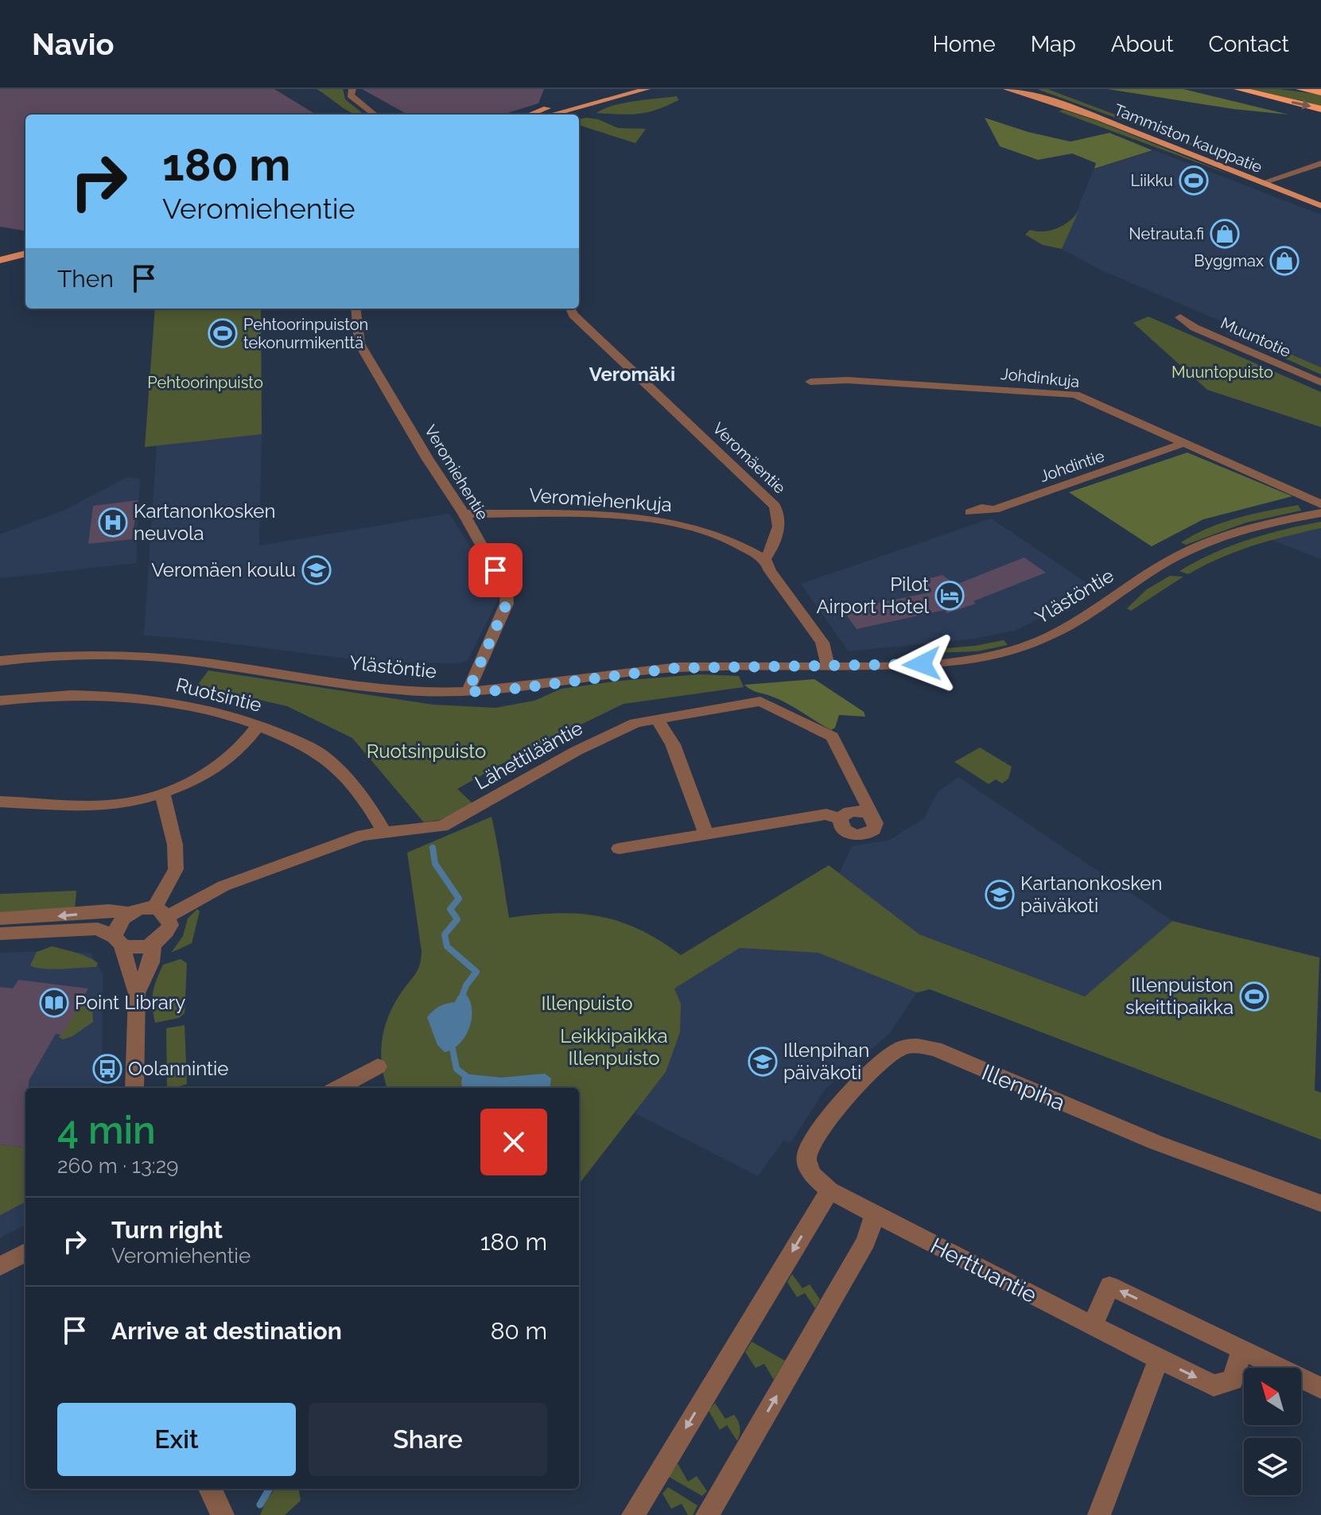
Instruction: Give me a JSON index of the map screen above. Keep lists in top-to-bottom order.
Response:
{
  "streets": {
    "main road": ["Tammiston kauppatie"],
    "street": [
      "Muuntotie",
      "Johdinkuja",
      "Veromäentie",
      "Johdintie",
      "Veromiehentie",
      "Veromiehenkuja",
      "Ylästöntie",
      "Ruotsintie",
      "Lähettilääntie",
      "Illenpiha",
      "Herttuantie"
    ]
  },
  "crossings": [
    ["Johdinkuja", "Johdintie"],
    ["Veromäentie", "Veromiehenkuja"],
    ["Veromiehentie", "Veromiehenkuja"],
    ["Veromiehentie", "Ylästöntie"],
    ["Ruotsintie", "Lähettilääntie"],
    ["Illenpiha", "Herttuantie"]
  ],
  "districts": ["Veromäki"],
  "parks": [
    "Muuntopuisto",
    "Pehtoorinpuisto",
    "Ruotsinpuisto",
    "Illenpuisto",
    "Leikkipaikka Illenpuisto"
  ],
  "places": {
    "sports": ["Liikku", "Pehtoorinpuiston tekonurmikenttä", "Illenpuiston skeittipaikka"],
    "shop": ["Netrauta.fi", "Byggmax"],
    "hospital": ["Kartanonkosken neuvola"],
    "school or university": ["Veromäen koulu", "Kartanonkosken päiväkoti", "Illenpihan päiväkoti"],
    "hotel": ["Pilot Airport Hotel"],
    "library": ["Point Library"],
    "bus stop": ["Oolannintie"]
  },
  "north": "top left",
  "page": {
    "header": "Navio",
    "nav": [
      "Home",
      "Map",
      "About",
      "Contact"
    ],
    "turn": ["180 m", "Veromiehentie"],
    "then": "Then",
    "heading": ["4 min", "260 m · 13:29"],
    "list": [
      {
        "name": "Turn right",
        "note": "Veromiehentie",
        "value": "180 m"
      },
      {
        "name": "Arrive at destination",
        "value": "80 m"
      }
    ],
    "buttons": ["Exit", "Share"]
  }
}
